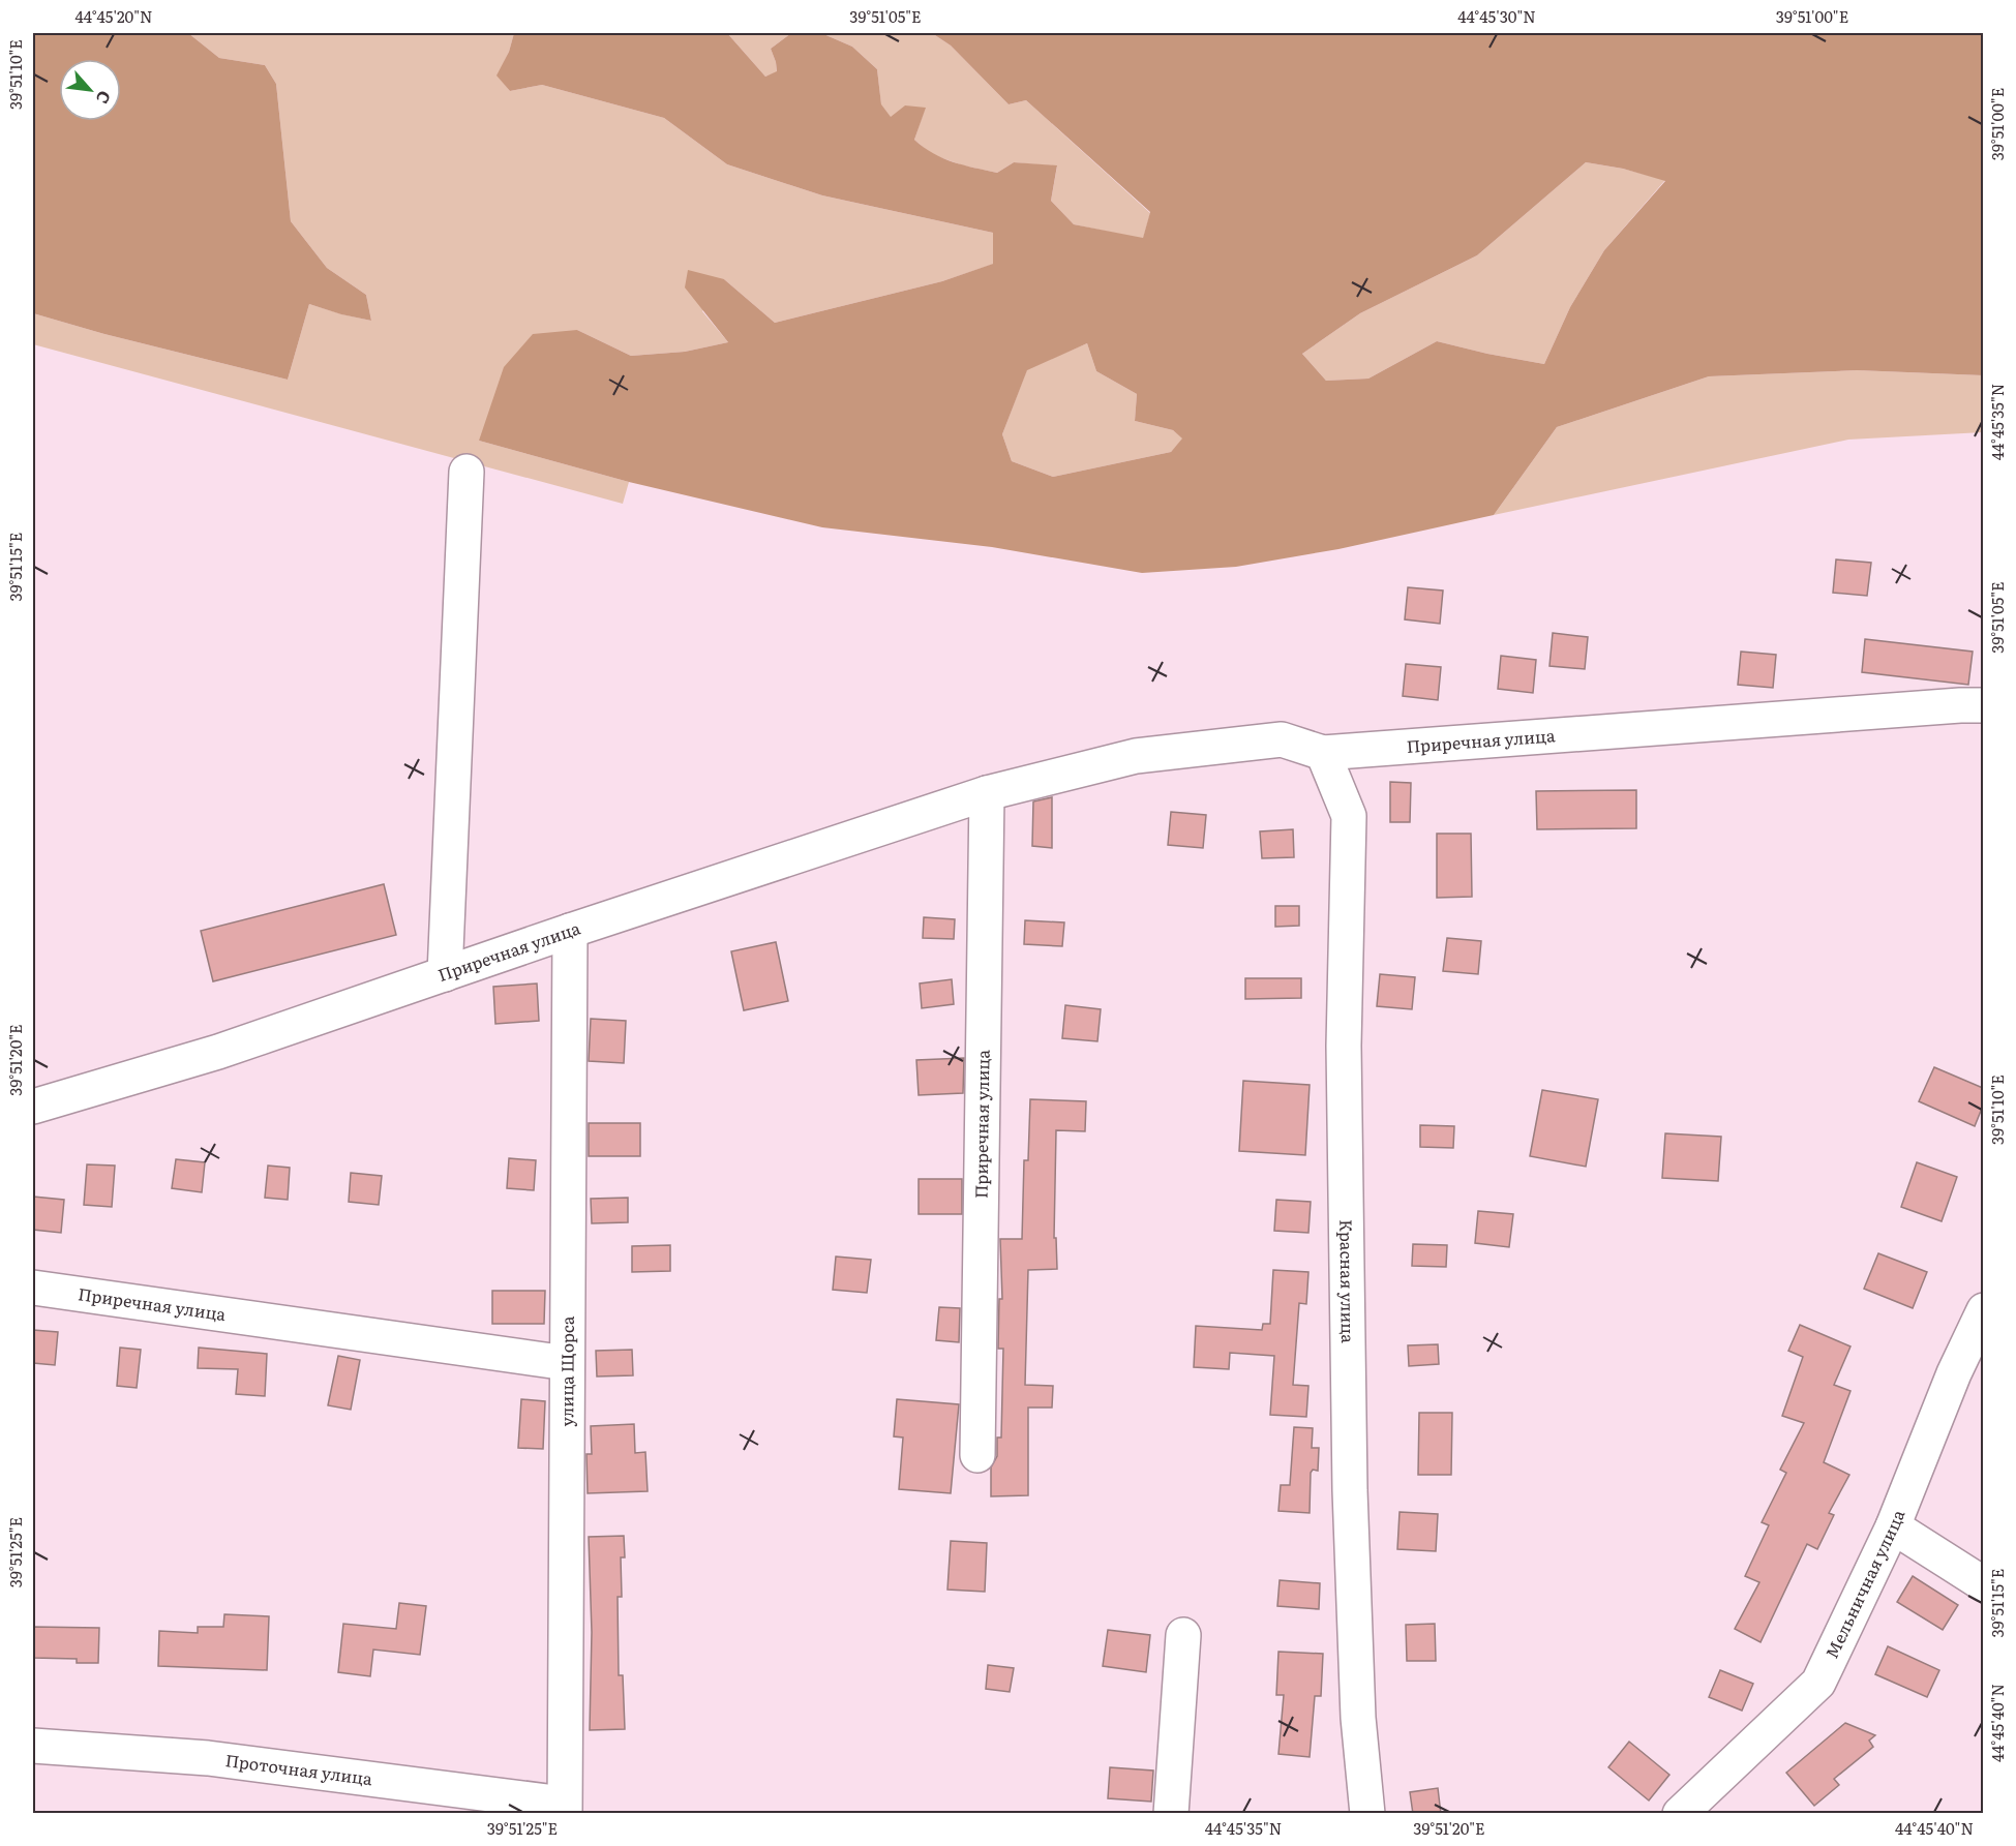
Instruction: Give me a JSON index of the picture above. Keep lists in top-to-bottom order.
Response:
{
  "streets": {
    "street": [
      "Приречная улица",
      "Красная улица",
      "улица Щорса",
      "Мельничная улица",
      "Проточная улица"
    ]
  },
  "crossings": [
    ["Приречная улица", "Красная улица"],
    ["Приречная улица", "улица Щорса"],
    ["улица Щорса", "Проточная улица"]
  ],
  "north": "bottom right",
  "coordinates": [
    "44°45'20\"N",
    "39°51'05\"E",
    "44°45'30\"N",
    "39°51'00\"E",
    "39°51'10\"E",
    "44°45'35\"N",
    "39°51'15\"E",
    "39°51'20\"E",
    "39°51'25\"E",
    "44°45'40\"N"
  ]
}
